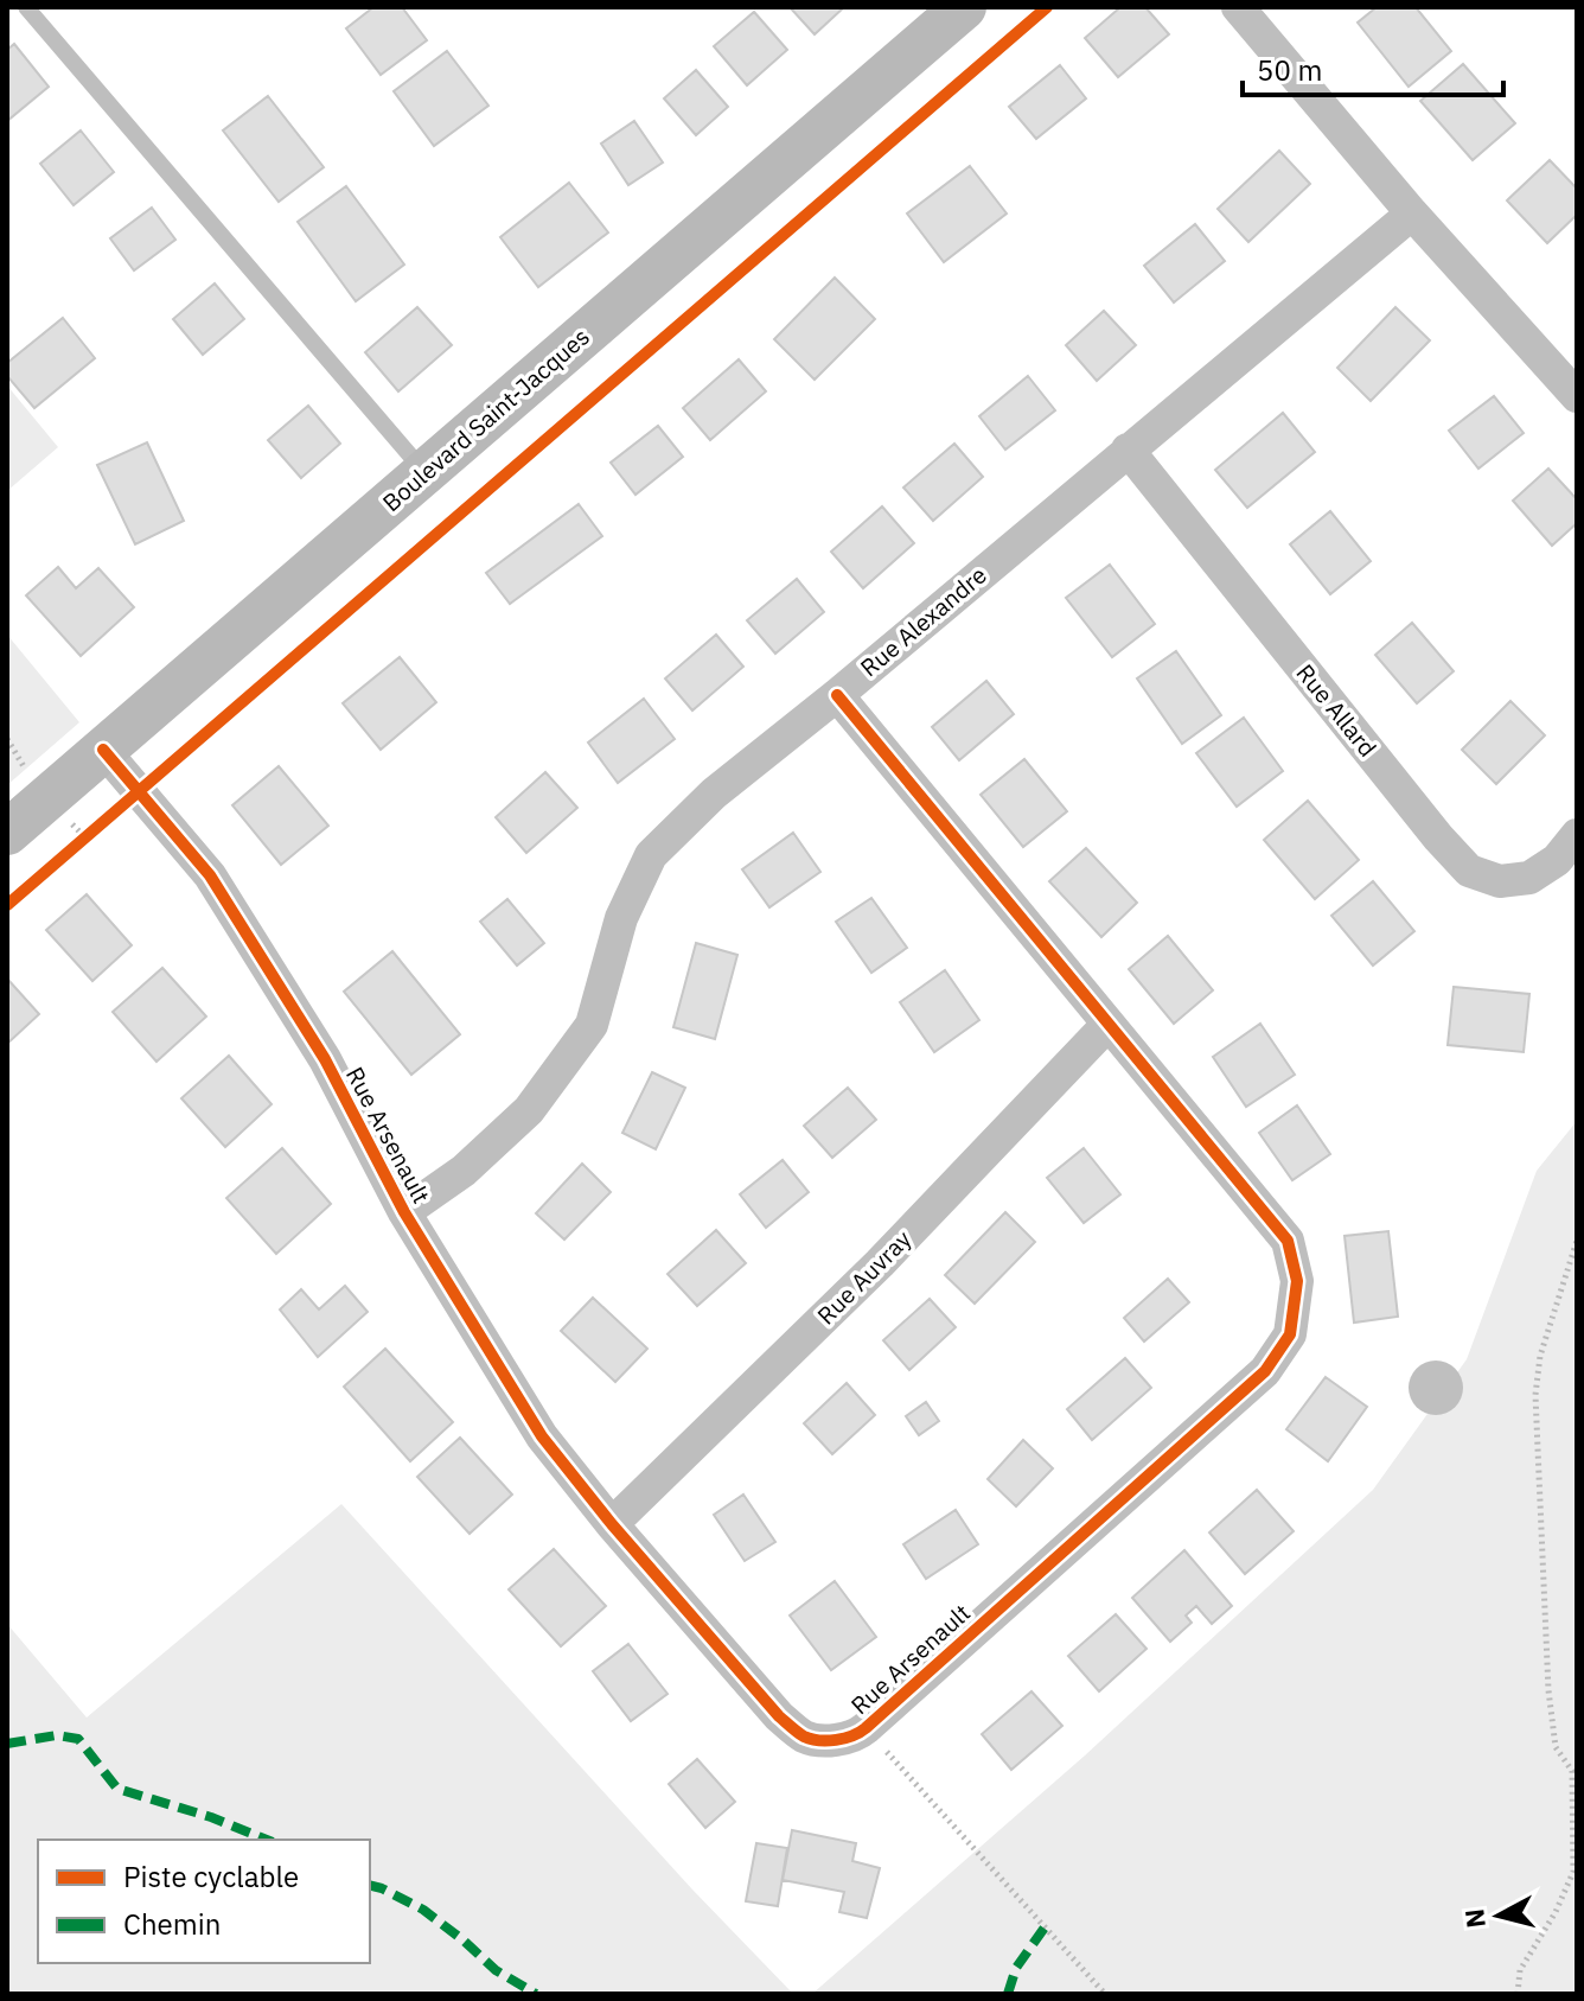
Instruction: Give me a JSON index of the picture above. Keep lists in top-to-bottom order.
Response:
{
  "streets": {
    "street": [
      "Boulevard Saint-Jacques",
      "Rue Alexandre",
      "Rue Allard",
      "Rue Arsenault",
      "Rue Auvray"
    ]
  },
  "crossings": [
    ["Boulevard Saint-Jacques", "Rue Arsenault"],
    ["Rue Alexandre", "Rue Allard"],
    ["Rue Alexandre", "Rue Arsenault"],
    ["Rue Arsenault", "Rue Auvray"]
  ],
  "legend": ["Piste cyclable", "Chemin"],
  "scale_bar": "50 m",
  "north": "left"
}
